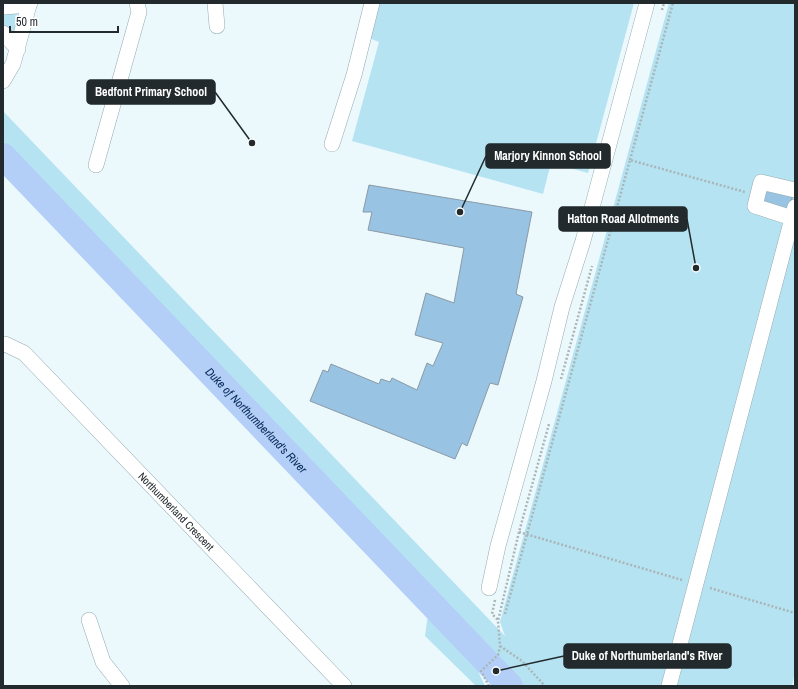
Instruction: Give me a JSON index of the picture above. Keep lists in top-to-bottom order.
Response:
{
  "streets": {
    "street": ["Northumberland Crescent"]
  },
  "water": ["Duke of Northumberland's River"],
  "places": [
    "Bedfont Primary School",
    "Marjory Kinnon School",
    "Hatton Road Allotments",
    "Duke of Northumberland's River"
  ],
  "scale_bar": "50 m"
}
